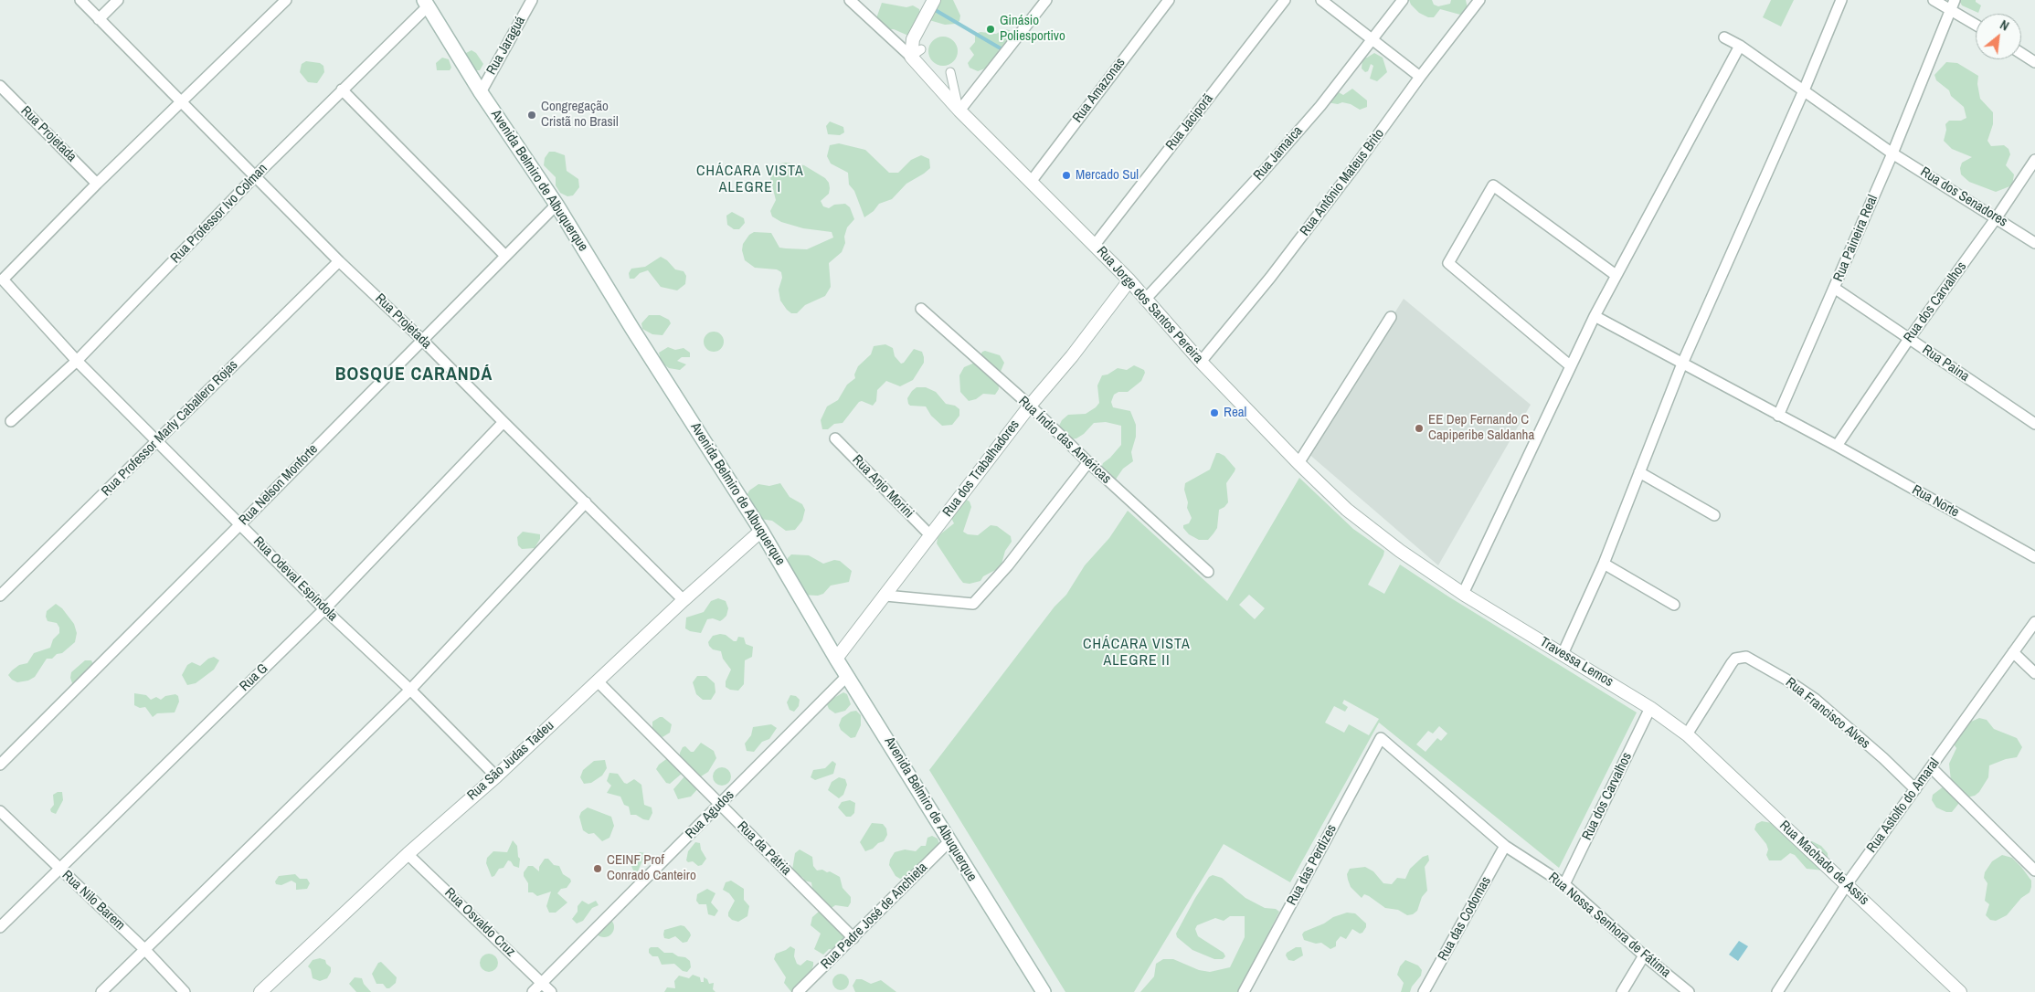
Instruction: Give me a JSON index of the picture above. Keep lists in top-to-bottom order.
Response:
{
  "streets": {
    "main road": ["Avenida Belmiro de Albuquerque"],
    "street": [
      "Rua Jaraguá",
      "Rua Amazonas",
      "Rua Jaciporã",
      "Rua Projetada",
      "Rua Jamaica",
      "Rua Antônio Mateus Brito",
      "Rua dos Senadores",
      "Rua Professor Ivo Colman",
      "Rua Paineira Real",
      "Rua dos Carvalhos",
      "Rua Jorge dos Santos Pereira",
      "Rua Paina",
      "Rua Professor Marly Caballero Rojas",
      "Rua Índio das Américas",
      "Rua dos Trabalhadores",
      "Rua Nelson Monforte",
      "Rua Anjo Morini",
      "Rua Norte",
      "Rua Odeval Espíndola",
      "Travessa Lemos",
      "Rua G",
      "Rua Francisco Alves",
      "Rua São Judas Tadeu",
      "Rua Astolfo do Amaral",
      "Rua Agudos",
      "Rua da Pátria",
      "Rua Machado de Assis",
      "Rua das Perdizes",
      "Rua Nilo Barem",
      "Rua Padre José de Anchieta",
      "Rua das Codornas",
      "Rua Osvaldo Cruz",
      "Rua Nossa Senhora de Fátima"
    ]
  },
  "crossings": [
    ["Rua Jaraguá", "Avenida Belmiro de Albuquerque"],
    ["Rua Amazonas", "Rua Jorge dos Santos Pereira"],
    ["Rua Jaciporã", "Rua Jorge dos Santos Pereira"],
    ["Rua Projetada", "Rua Professor Ivo Colman"],
    ["Rua Projetada", "Rua Professor Marly Caballero Rojas"],
    ["Rua Projetada", "Rua Nelson Monforte"],
    ["Rua Projetada", "Rua Odeval Espíndola"],
    ["Rua Projetada", "Rua G"],
    ["Rua Projetada", "Rua São Judas Tadeu"],
    ["Rua Jamaica", "Rua Jorge dos Santos Pereira"],
    ["Avenida Belmiro de Albuquerque", "Rua Professor Ivo Colman"],
    ["Avenida Belmiro de Albuquerque", "Rua dos Trabalhadores"],
    ["Avenida Belmiro de Albuquerque", "Rua Nelson Monforte"],
    ["Avenida Belmiro de Albuquerque", "Rua São Judas Tadeu"],
    ["Avenida Belmiro de Albuquerque", "Rua Agudos"],
    ["Avenida Belmiro de Albuquerque", "Rua Padre José de Anchieta"],
    ["Rua Antônio Mateus Brito", "Rua Jorge dos Santos Pereira"],
    ["Rua dos Senadores", "Rua Paineira Real"],
    ["Rua dos Senadores", "Rua dos Carvalhos"],
    ["Rua Professor Ivo Colman", "Rua Odeval Espíndola"],
    ["Rua Paineira Real", "Rua Paina"],
    ["Rua dos Carvalhos", "Rua Paina"],
    ["Rua dos Carvalhos", "Rua Norte"],
    ["Rua dos Carvalhos", "Travessa Lemos"],
    ["Rua dos Carvalhos", "Rua Nossa Senhora de Fátima"],
    ["Rua Jorge dos Santos Pereira", "Rua dos Trabalhadores"],
    ["Rua Jorge dos Santos Pereira", "Travessa Lemos"],
    ["Rua Professor Marly Caballero Rojas", "Rua Odeval Espíndola"],
    ["Rua Índio das Américas", "Rua dos Trabalhadores"],
    ["Rua dos Trabalhadores", "Rua Anjo Morini"],
    ["Rua Nelson Monforte", "Rua Odeval Espíndola"],
    ["Rua Odeval Espíndola", "Rua G"],
    ["Rua Odeval Espíndola", "Rua São Judas Tadeu"],
    ["Travessa Lemos", "Rua Francisco Alves"],
    ["Travessa Lemos", "Rua Machado de Assis"],
    ["Rua G", "Rua Nilo Barem"],
    ["Rua Francisco Alves", "Rua Astolfo do Amaral"],
    ["Rua Francisco Alves", "Rua Machado de Assis"],
    ["Rua São Judas Tadeu", "Rua da Pátria"],
    ["Rua São Judas Tadeu", "Rua Osvaldo Cruz"],
    ["Rua Astolfo do Amaral", "Rua Machado de Assis"],
    ["Rua Agudos", "Rua da Pátria"],
    ["Rua Agudos", "Rua Osvaldo Cruz"],
    ["Rua da Pátria", "Rua Padre José de Anchieta"],
    ["Rua das Perdizes", "Rua Nossa Senhora de Fátima"],
    ["Rua das Codornas", "Rua Nossa Senhora de Fátima"]
  ],
  "districts": ["CHÁCARA VISTA ALEGRE I", "BOSQUE CARANDÁ", "CHÁCARA VISTA ALEGRE II"],
  "places": [
    "Ginásio Poliesportivo",
    "Congregação Cristã no Brasil",
    "Mercado Sul",
    "Real",
    "EE Dep Fernando C Capiperibe Saldanha",
    "CEINF Prof Conrado Canteiro"
  ],
  "north": "top right"
}
